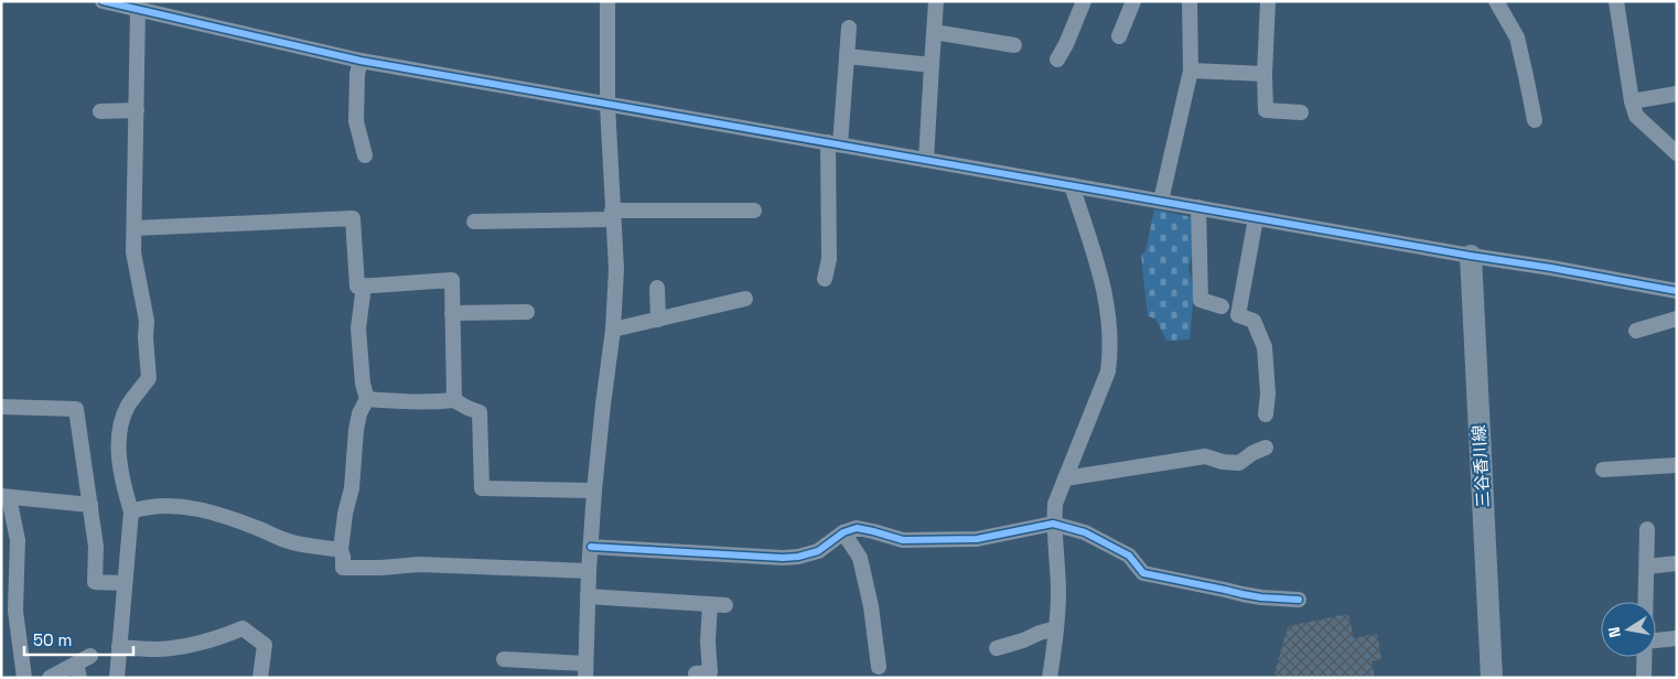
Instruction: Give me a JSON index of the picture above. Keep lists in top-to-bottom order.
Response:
{
  "streets": {
    "main road": ["三谷香川線"]
  },
  "scale_bar": "50 m",
  "north": "left"
}
